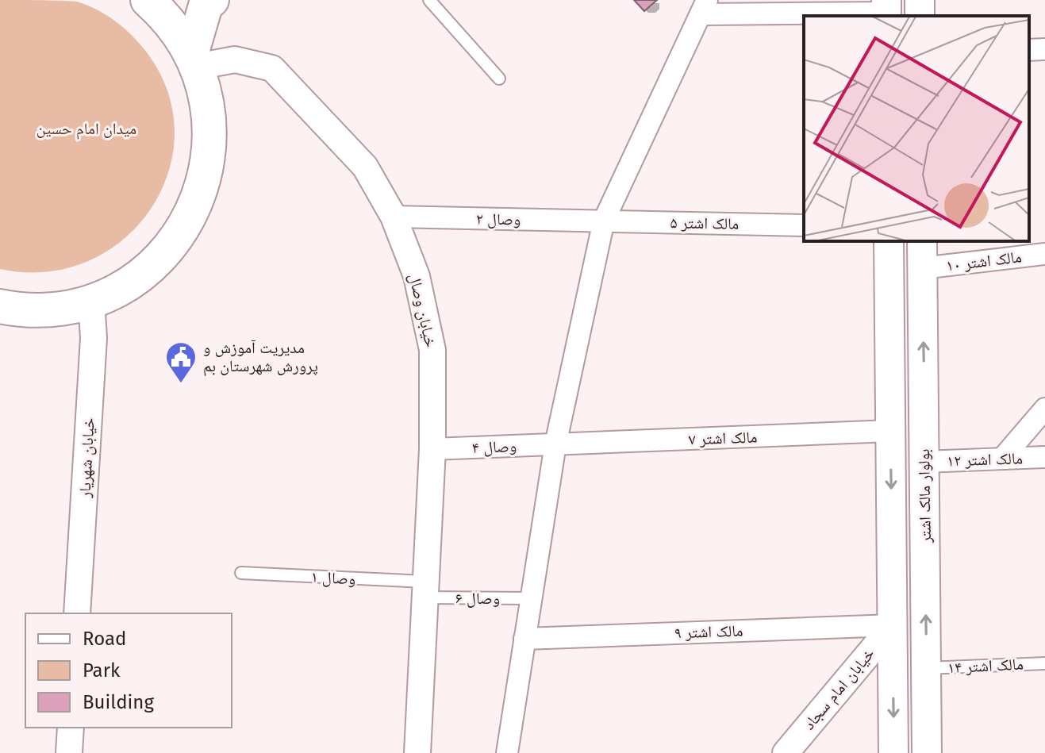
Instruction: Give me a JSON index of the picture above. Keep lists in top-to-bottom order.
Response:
{
  "streets": {
    "main road": ["بولوار مالک اشتر"],
    "street": [
      "وصال ۲",
      "مالک اشتر ۵",
      "مالک اشتر ۱۰",
      "خیابان وصال",
      "مالک اشتر ۷",
      "وصال ۴",
      "خیابان شهریار",
      "مالک اشتر ۱۲",
      "مالک اشتر ۹",
      "خیابان امام سجاد"
    ],
    "lane": ["وصال ۱", "وصال ۶", "مالک اشتر ۱۴"]
  },
  "crossings": [
    ["وصال ۲", "مالک اشتر ۵"],
    ["وصال ۲", "خیابان وصال"],
    ["مالک اشتر ۱۰", "بولوار مالک اشتر"],
    ["خیابان وصال", "وصال ۴"],
    ["خیابان وصال", "وصال ۱"],
    ["خیابان وصال", "وصال ۶"],
    ["مالک اشتر ۷", "وصال ۴"],
    ["مالک اشتر ۷", "بولوار مالک اشتر"],
    ["مالک اشتر ۱۲", "بولوار مالک اشتر"],
    ["بولوار مالک اشتر", "مالک اشتر ۹"],
    ["بولوار مالک اشتر", "مالک اشتر ۱۴"],
    ["بولوار مالک اشتر", "خیابان امام سجاد"],
    ["وصال ۱", "وصال ۶"],
    ["مالک اشتر ۹", "خیابان امام سجاد"]
  ],
  "parks": ["میدان امام حسین"],
  "places": {
    "public building": ["مدیریت آموزش و پرورش شهرستان بم"]
  },
  "legend": ["Road", "Park", "Building"]
}
